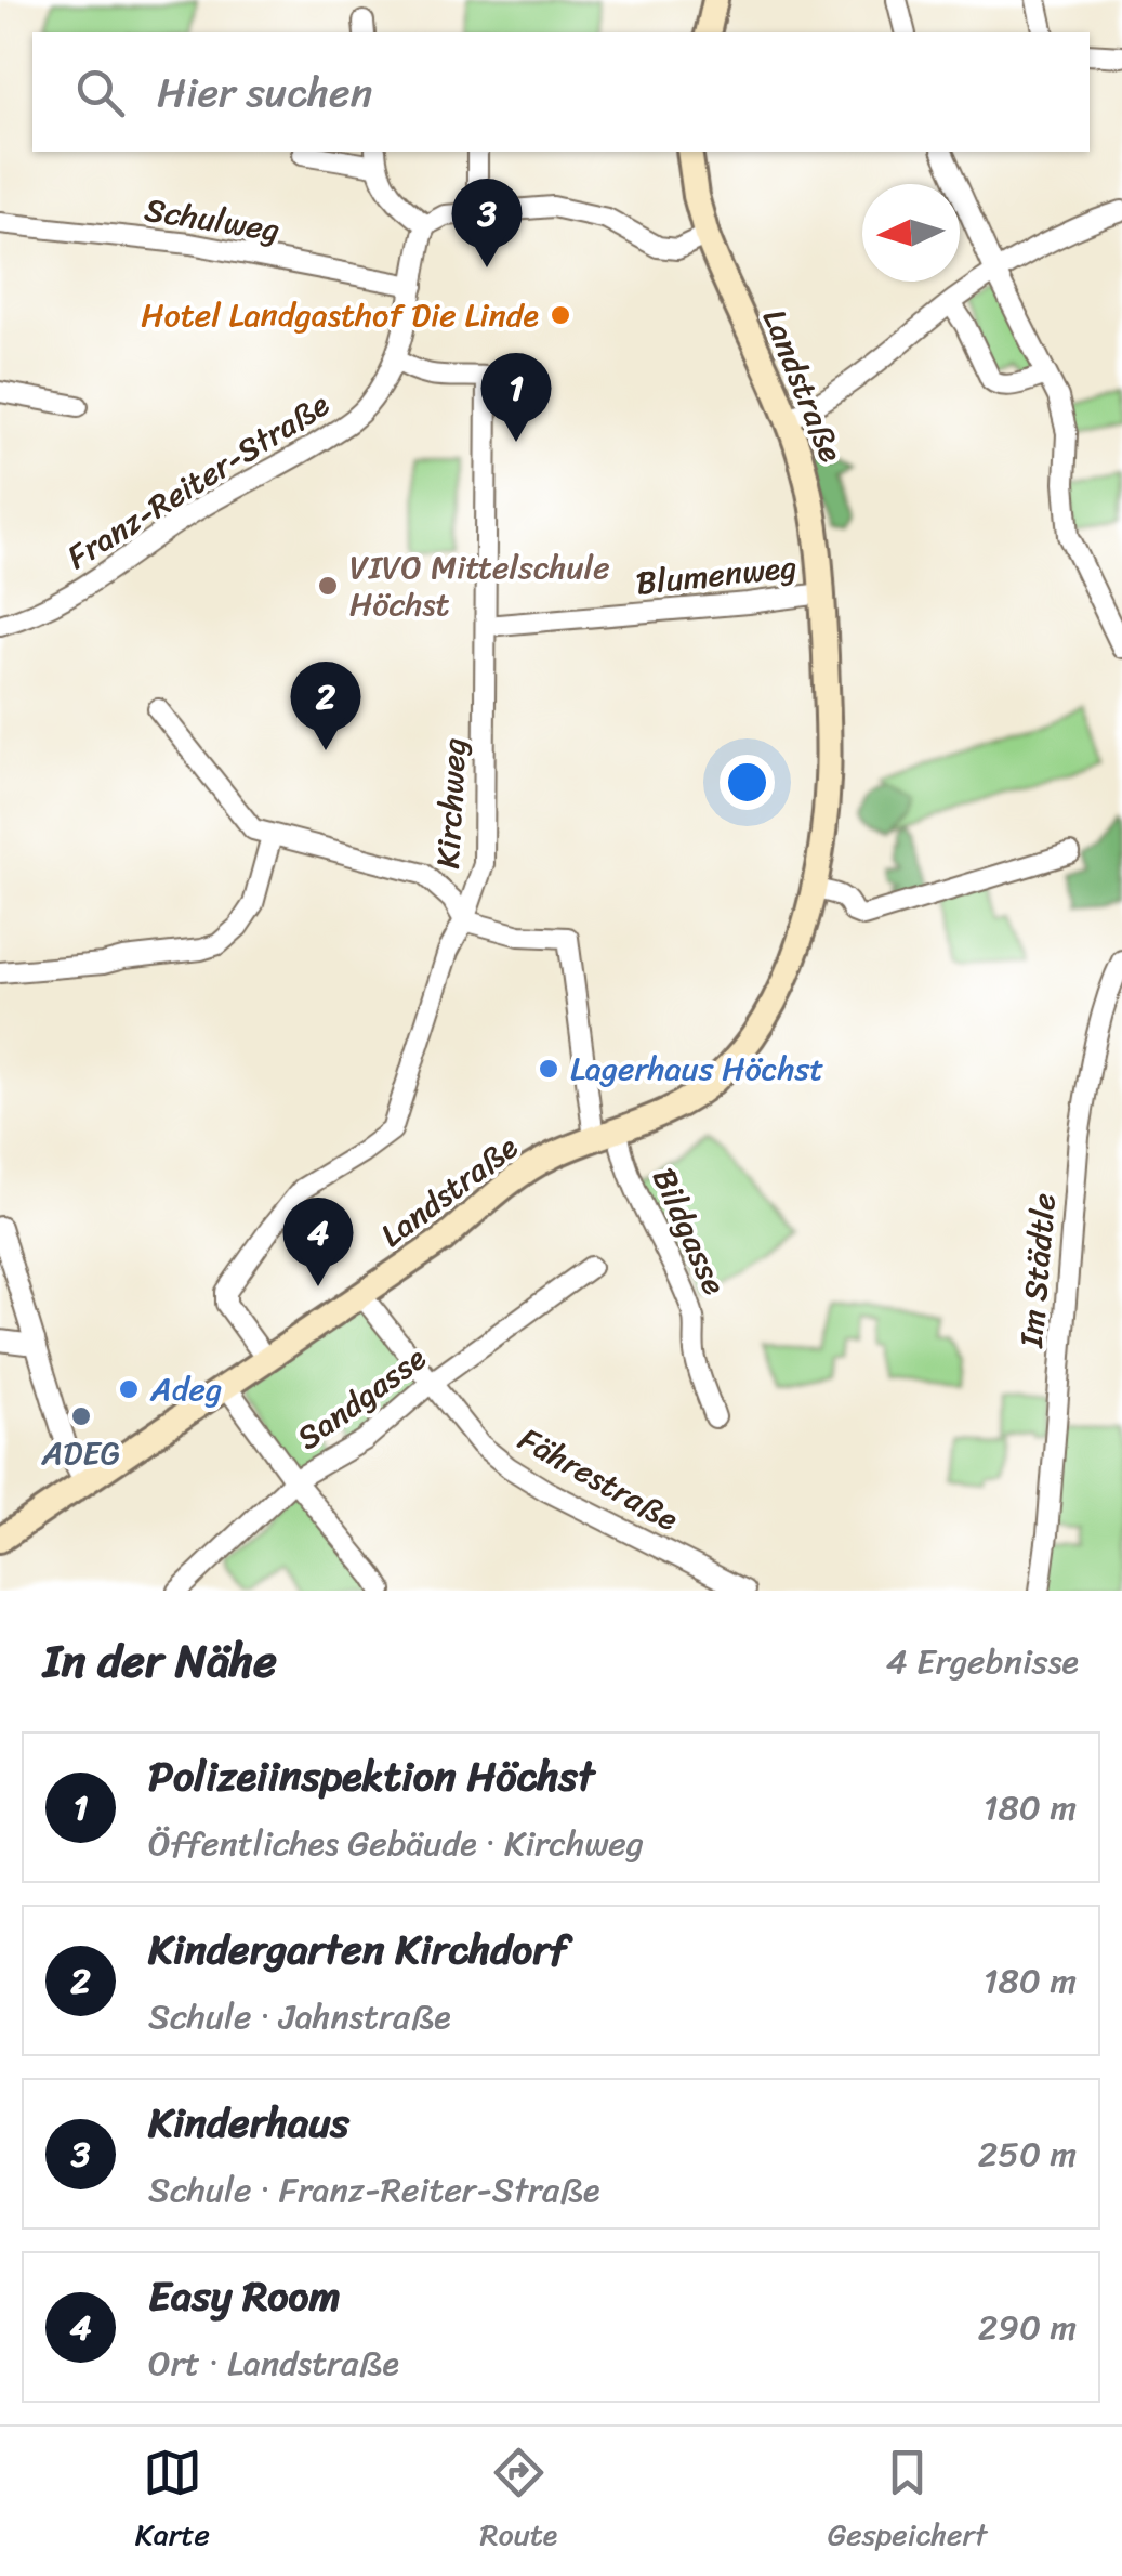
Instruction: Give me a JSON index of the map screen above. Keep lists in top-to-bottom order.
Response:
{
  "streets": {
    "main road": ["Landstraße"],
    "street": [
      "Schulweg",
      "Franz-Reiter-Straße",
      "Blumenweg",
      "Kirchweg",
      "Bildgasse",
      "Im Städtle",
      "Sandgasse",
      "Fährestraße"
    ]
  },
  "crossings": [
    ["Schulweg", "Franz-Reiter-Straße"],
    ["Landstraße", "Blumenweg"],
    ["Landstraße", "Kirchweg"],
    ["Landstraße", "Bildgasse"],
    ["Landstraße", "Fährestraße"],
    ["Franz-Reiter-Straße", "Kirchweg"],
    ["Blumenweg", "Kirchweg"],
    ["Kirchweg", "Bildgasse"],
    ["Sandgasse", "Fährestraße"]
  ],
  "places": [
    "Hotel Landgasthof Die Linde",
    "VIVO Mittelschule Höchst",
    "Lagerhaus Höchst",
    "Adeg",
    "ADEG"
  ],
  "north": "left",
  "page": {
    "search": "Hier suchen",
    "pins": [
      "3",
      "1",
      "2",
      "4"
    ],
    "heading": ["In der Nähe", "4 Ergebnisse"],
    "list": [
      {
        "mark": "1",
        "name": "Polizeiinspektion Höchst",
        "note": "Öffentliches Gebäude · Kirchweg",
        "value": "180 m"
      },
      {
        "mark": "2",
        "name": "Kindergarten Kirchdorf",
        "note": "Schule · Jahnstraße",
        "value": "180 m"
      },
      {
        "mark": "3",
        "name": "Kinderhaus",
        "note": "Schule · Franz-Reiter-Straße",
        "value": "250 m"
      },
      {
        "mark": "4",
        "name": "Easy Room",
        "note": "Ort · Landstraße",
        "value": "290 m"
      }
    ],
    "nav": ["Karte", "Route", "Gespeichert"]
  }
}
